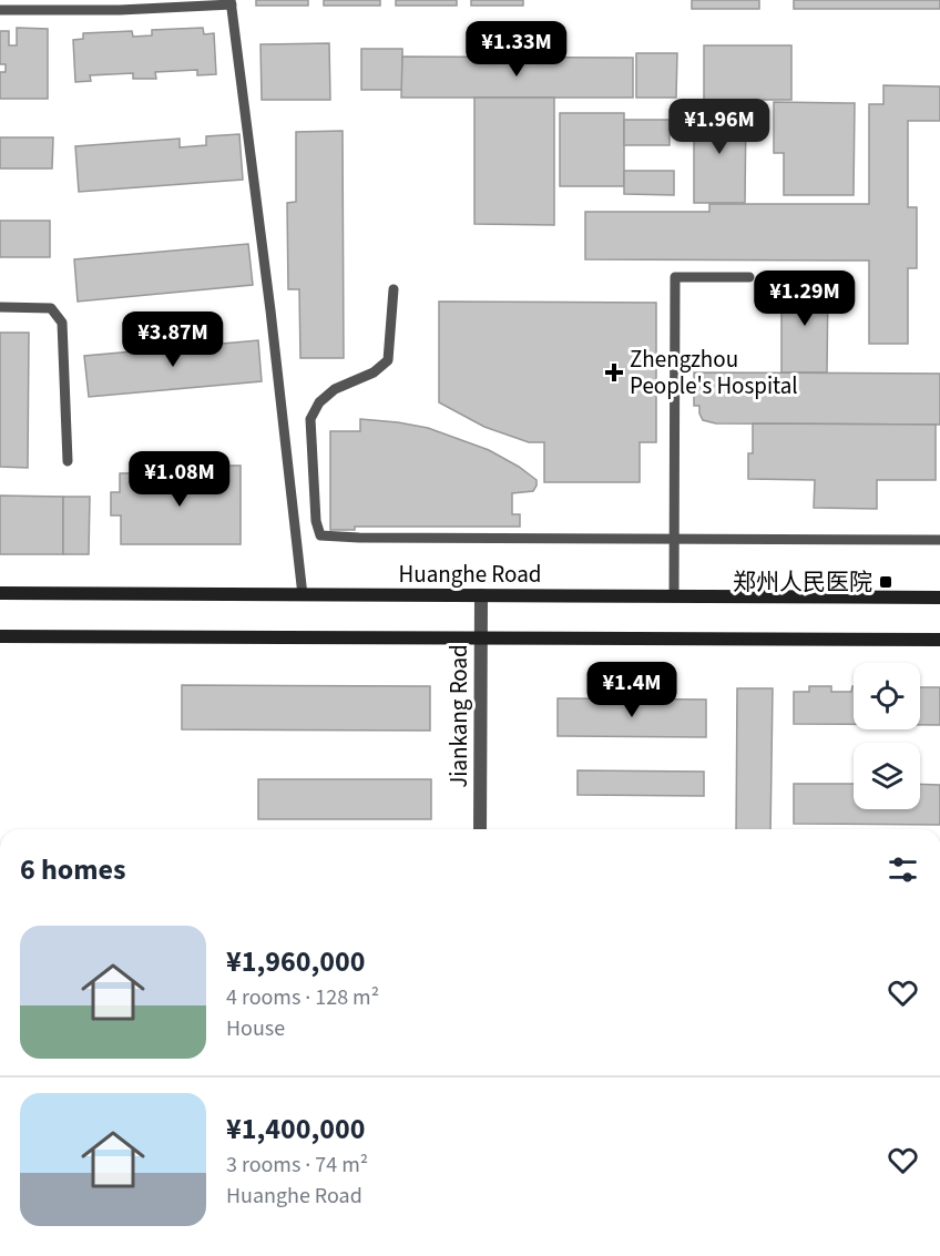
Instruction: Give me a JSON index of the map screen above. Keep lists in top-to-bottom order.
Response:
{
  "streets": {
    "main road": ["Huanghe Road"],
    "street": ["Jiankang Road"]
  },
  "crossings": [
    ["Huanghe Road", "Jiankang Road"]
  ],
  "places": {
    "health": ["Zhengzhou People's Hospital"],
    "transit": ["郑州人民医院"]
  },
  "page": {
    "price": [
      "¥1.33M",
      "¥1.96M",
      "¥1.29M",
      "¥3.87M",
      "¥1.08M",
      "¥1.4M"
    ],
    "heading": "6 homes",
    "list": [
      {
        "name": "¥1,960,000",
        "note": "4 rooms · 128 m² · House"
      },
      {
        "name": "¥1,400,000",
        "note": "3 rooms · 74 m² · Huanghe Road"
      }
    ]
  }
}
